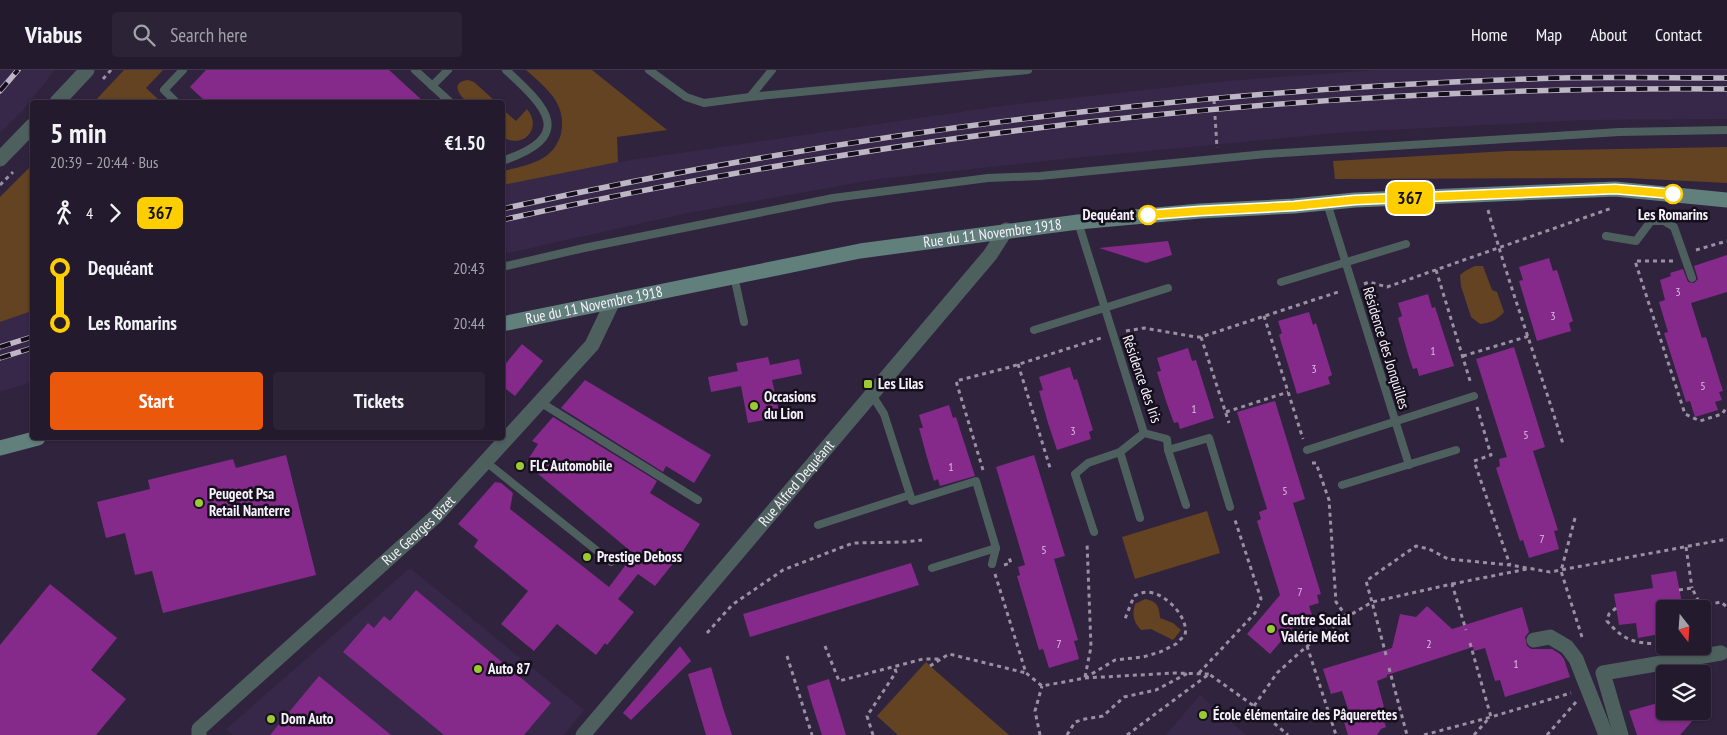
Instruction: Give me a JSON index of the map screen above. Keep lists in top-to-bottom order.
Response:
{
  "streets": {
    "street": ["Rue du 11 Novembre 1918", "Rue Alfred Dequéant", "Rue Georges Bizet"],
    "lane": ["Résidence des Jonquilles", "Résidence des Iris"]
  },
  "crossings": [
    ["Rue du 11 Novembre 1918", "Résidence des Jonquilles"],
    ["Rue du 11 Novembre 1918", "Résidence des Iris"],
    ["Rue du 11 Novembre 1918", "Rue Alfred Dequéant"],
    ["Rue du 11 Novembre 1918", "Rue Georges Bizet"]
  ],
  "places": {
    "other": [
      "Les Romarins",
      "Dequéant",
      "Occasions du Lion",
      "FLC Automobile",
      "Peugeot Psa Retail Nanterre",
      "Prestige Deboss",
      "Centre Social Valérie Méot",
      "Auto 87",
      "École élémentaire des Pâquerettes",
      "Dom Auto"
    ],
    "transit": ["Les Lilas"]
  },
  "lines": ["bus line 367"],
  "house_numbers": [
    "3",
    "3",
    "1",
    "3",
    "5",
    "1",
    "3",
    "5",
    "1",
    "5",
    "7",
    "5",
    "7",
    "7",
    "2",
    "1"
  ],
  "north": "bottom",
  "page": {
    "header": "Viabus",
    "search": "Search here",
    "nav": [
      "Home",
      "Map",
      "About",
      "Contact"
    ],
    "on_map": "367",
    "heading": ["5 min", "20:39 – 20:44 · Bus", "€1.50"],
    "legs": ["4", "367"],
    "list": [
      {
        "name": "Dequéant",
        "value": "20:43"
      },
      {
        "name": "Les Romarins",
        "value": "20:44"
      }
    ],
    "buttons": ["Start", "Tickets"]
  }
}
